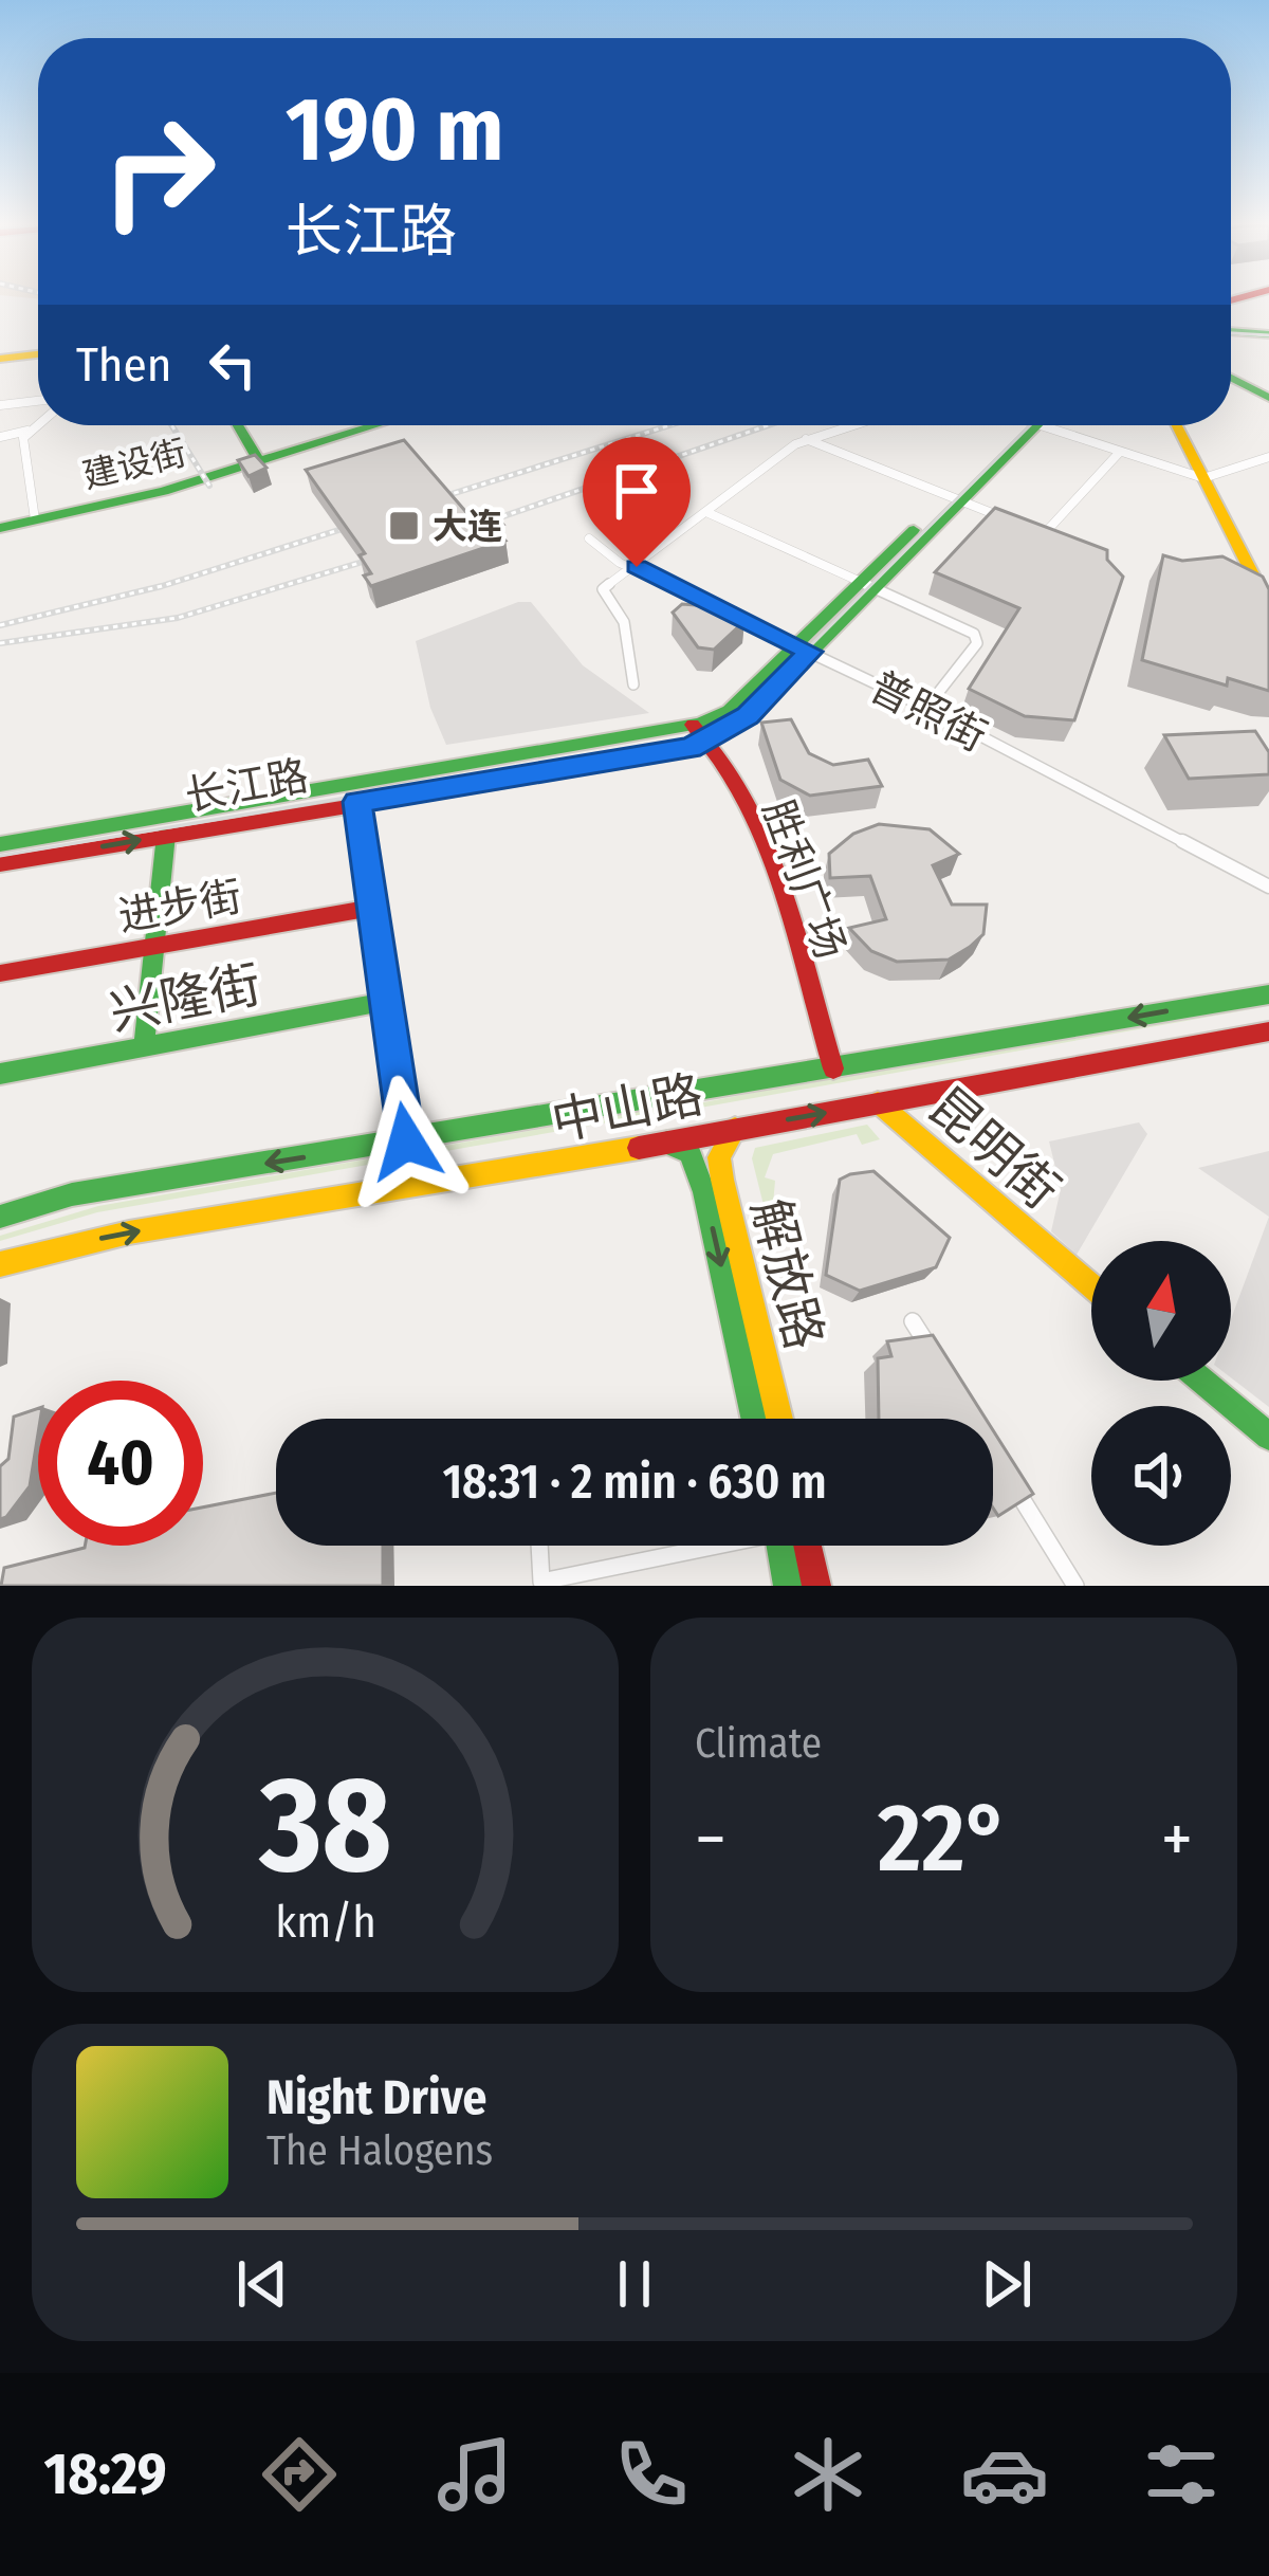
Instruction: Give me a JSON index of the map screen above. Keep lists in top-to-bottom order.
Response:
{
  "streets": {
    "main road": [
      "建设街",
      "长江路",
      "胜利广场",
      "进步街",
      "兴隆街",
      "中山路",
      "昆明街",
      "解放路"
    ],
    "street": ["普照街"]
  },
  "crossings": [
    ["普照街", "长江路"],
    ["长江路", "胜利广场"],
    ["胜利广场", "中山路"],
    ["中山路", "昆明街"],
    ["中山路", "解放路"]
  ],
  "places": {
    "transit": ["大连"]
  },
  "north": "top",
  "page": {
    "turn": ["190 m", "长江路"],
    "then": "Then",
    "limit": "40",
    "trip": "18:31 · 2 min · 630 m",
    "tile": "Climate",
    "heat": ["−", "22°", "+"],
    "song": ["Night Drive", "The Halogens"],
    "tabs": "18:29",
    "gauge": ["38", "km/h"]
  }
}
